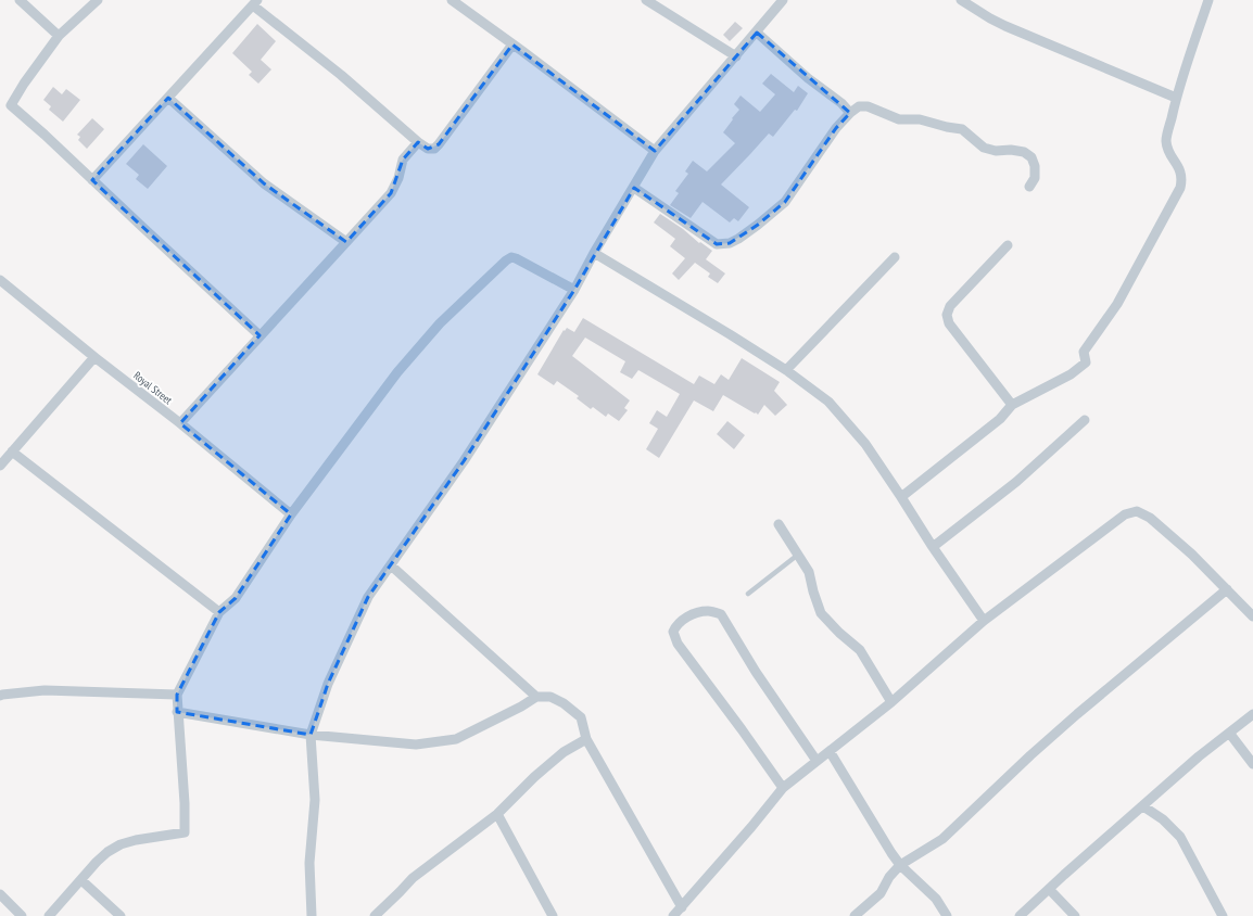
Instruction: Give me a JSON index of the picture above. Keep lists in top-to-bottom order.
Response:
{
  "streets": {
    "street": ["Royal Street"]
  }
}
